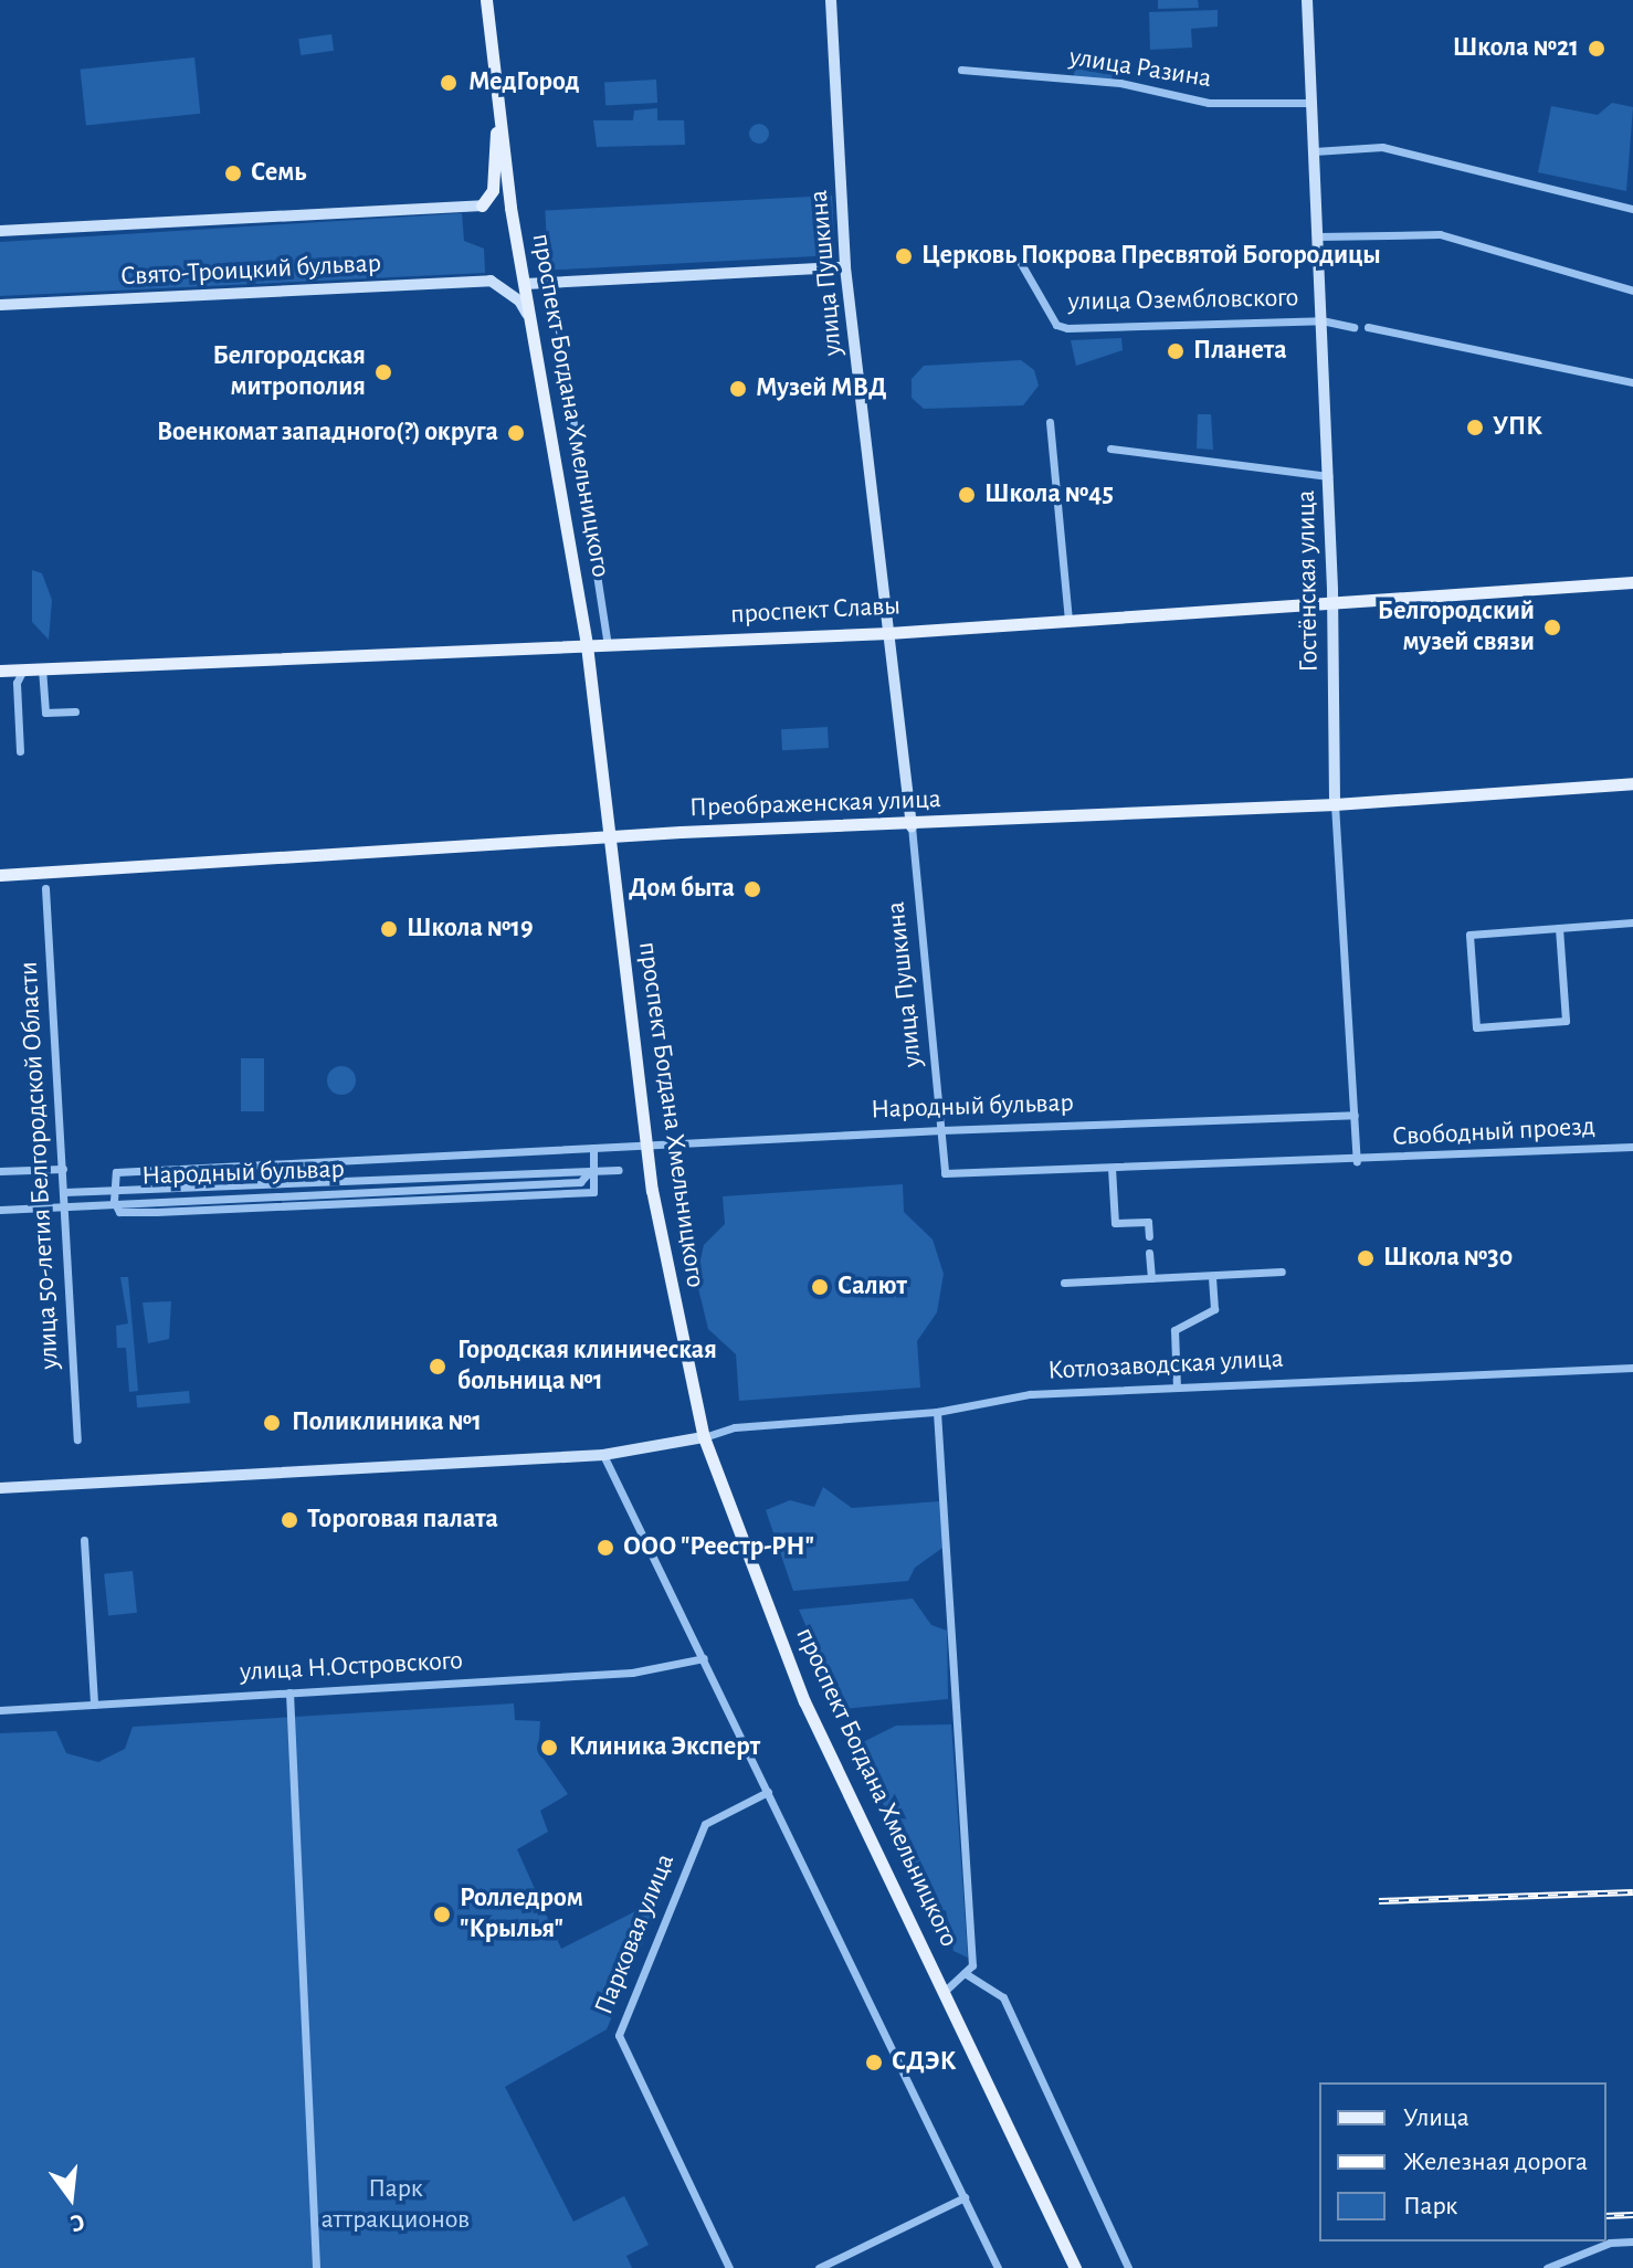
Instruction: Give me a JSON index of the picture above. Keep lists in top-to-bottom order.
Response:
{
  "streets": {
    "main road": ["проспект Богдана Хмельницкого", "проспект Славы", "Преображенская улица"],
    "street": [
      "улица Разина",
      "Свято-Троицкий бульвар",
      "улица Пушкина",
      "улица Озембловского",
      "Гостёнская улица",
      "Народный бульвар",
      "Свободный проезд",
      "улица 50-летия Белгородской Области",
      "Котлозаводская улица",
      "улица Н.Островского",
      "Парковая улица"
    ]
  },
  "crossings": [
    ["улица Разина", "Гостёнская улица"],
    ["Свято-Троицкий бульвар", "проспект Богдана Хмельницкого"],
    ["улица Пушкина", "проспект Славы"],
    ["улица Пушкина", "Преображенская улица"],
    ["улица Пушкина", "Народный бульвар"],
    ["улица Озембловского", "Гостёнская улица"],
    ["проспект Богдана Хмельницкого", "проспект Славы"],
    ["проспект Богдана Хмельницкого", "Преображенская улица"],
    ["проспект Богдана Хмельницкого", "Народный бульвар"],
    ["проспект Богдана Хмельницкого", "Котлозаводская улица"],
    ["Гостёнская улица", "проспект Славы"],
    ["Гостёнская улица", "Преображенская улица"],
    ["Гостёнская улица", "Народный бульвар"],
    ["Гостёнская улица", "Свободный проезд"],
    ["Народный бульвар", "улица 50-летия Белгородской Области"]
  ],
  "parks": ["Парк аттракционов"],
  "places": [
    "Школа №21",
    "МедГород",
    "Семь",
    "Церковь Покрова Пресвятой Богородицы",
    "Планета",
    "Белгородская митрополия",
    "Музей МВД",
    "УПК",
    "Военкомат западного(?) округа",
    "Школа №45",
    "Белгородский музей связи",
    "Дом быта",
    "Школа №19",
    "Школа №30",
    "Салют",
    "Городская клиническая больница №1",
    "Поликлиника №1",
    "Тороговая палата",
    "ООО \"Реестр-РН\"",
    "Клиника Эксперт",
    "Ролледром \"Крылья\"",
    "СДЭК"
  ],
  "legend": ["Улица", "Железная дорога", "Парк"],
  "north": "bottom"
}
